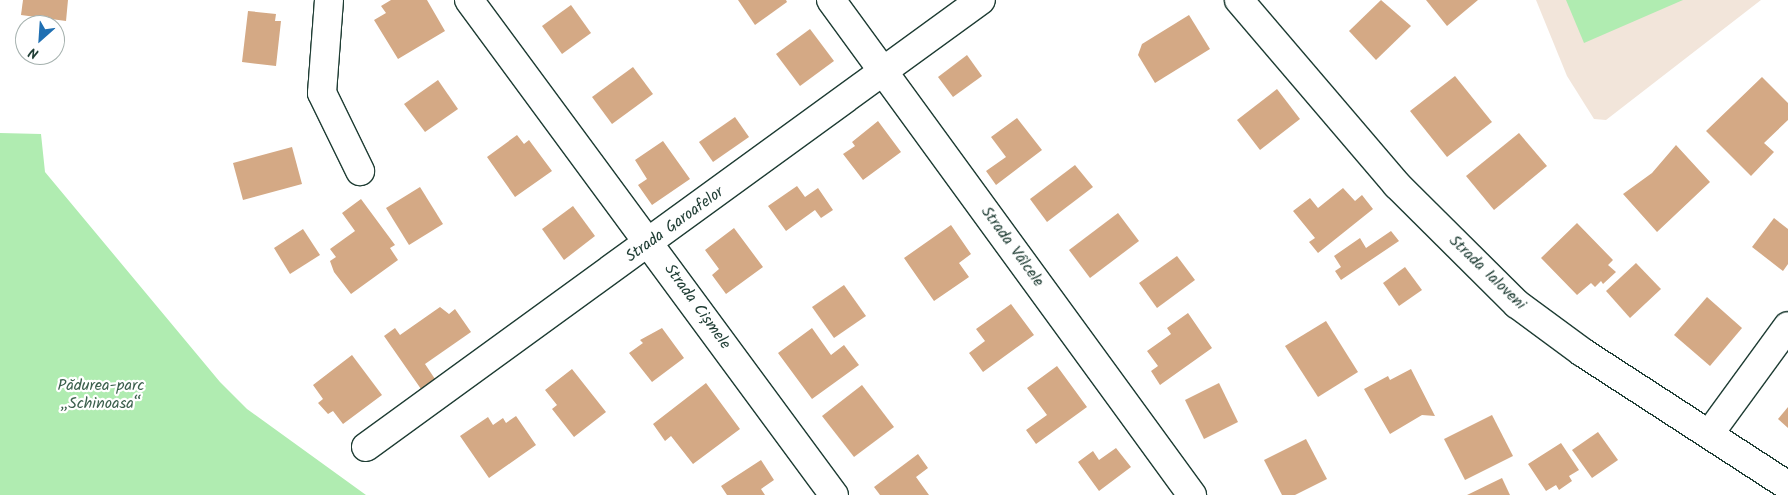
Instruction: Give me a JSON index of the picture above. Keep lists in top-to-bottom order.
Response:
{
  "streets": {
    "street": [
      "Strada Garoafelor",
      "Strada Vâlcele",
      "Strada Ialoveni",
      "Strada Cișmele"
    ]
  },
  "crossings": [
    ["Strada Garoafelor", "Strada Vâlcele"],
    ["Strada Garoafelor", "Strada Cișmele"]
  ],
  "parks": ["Pădurea-parc „Schinoasa“"],
  "north": "bottom left"
}
